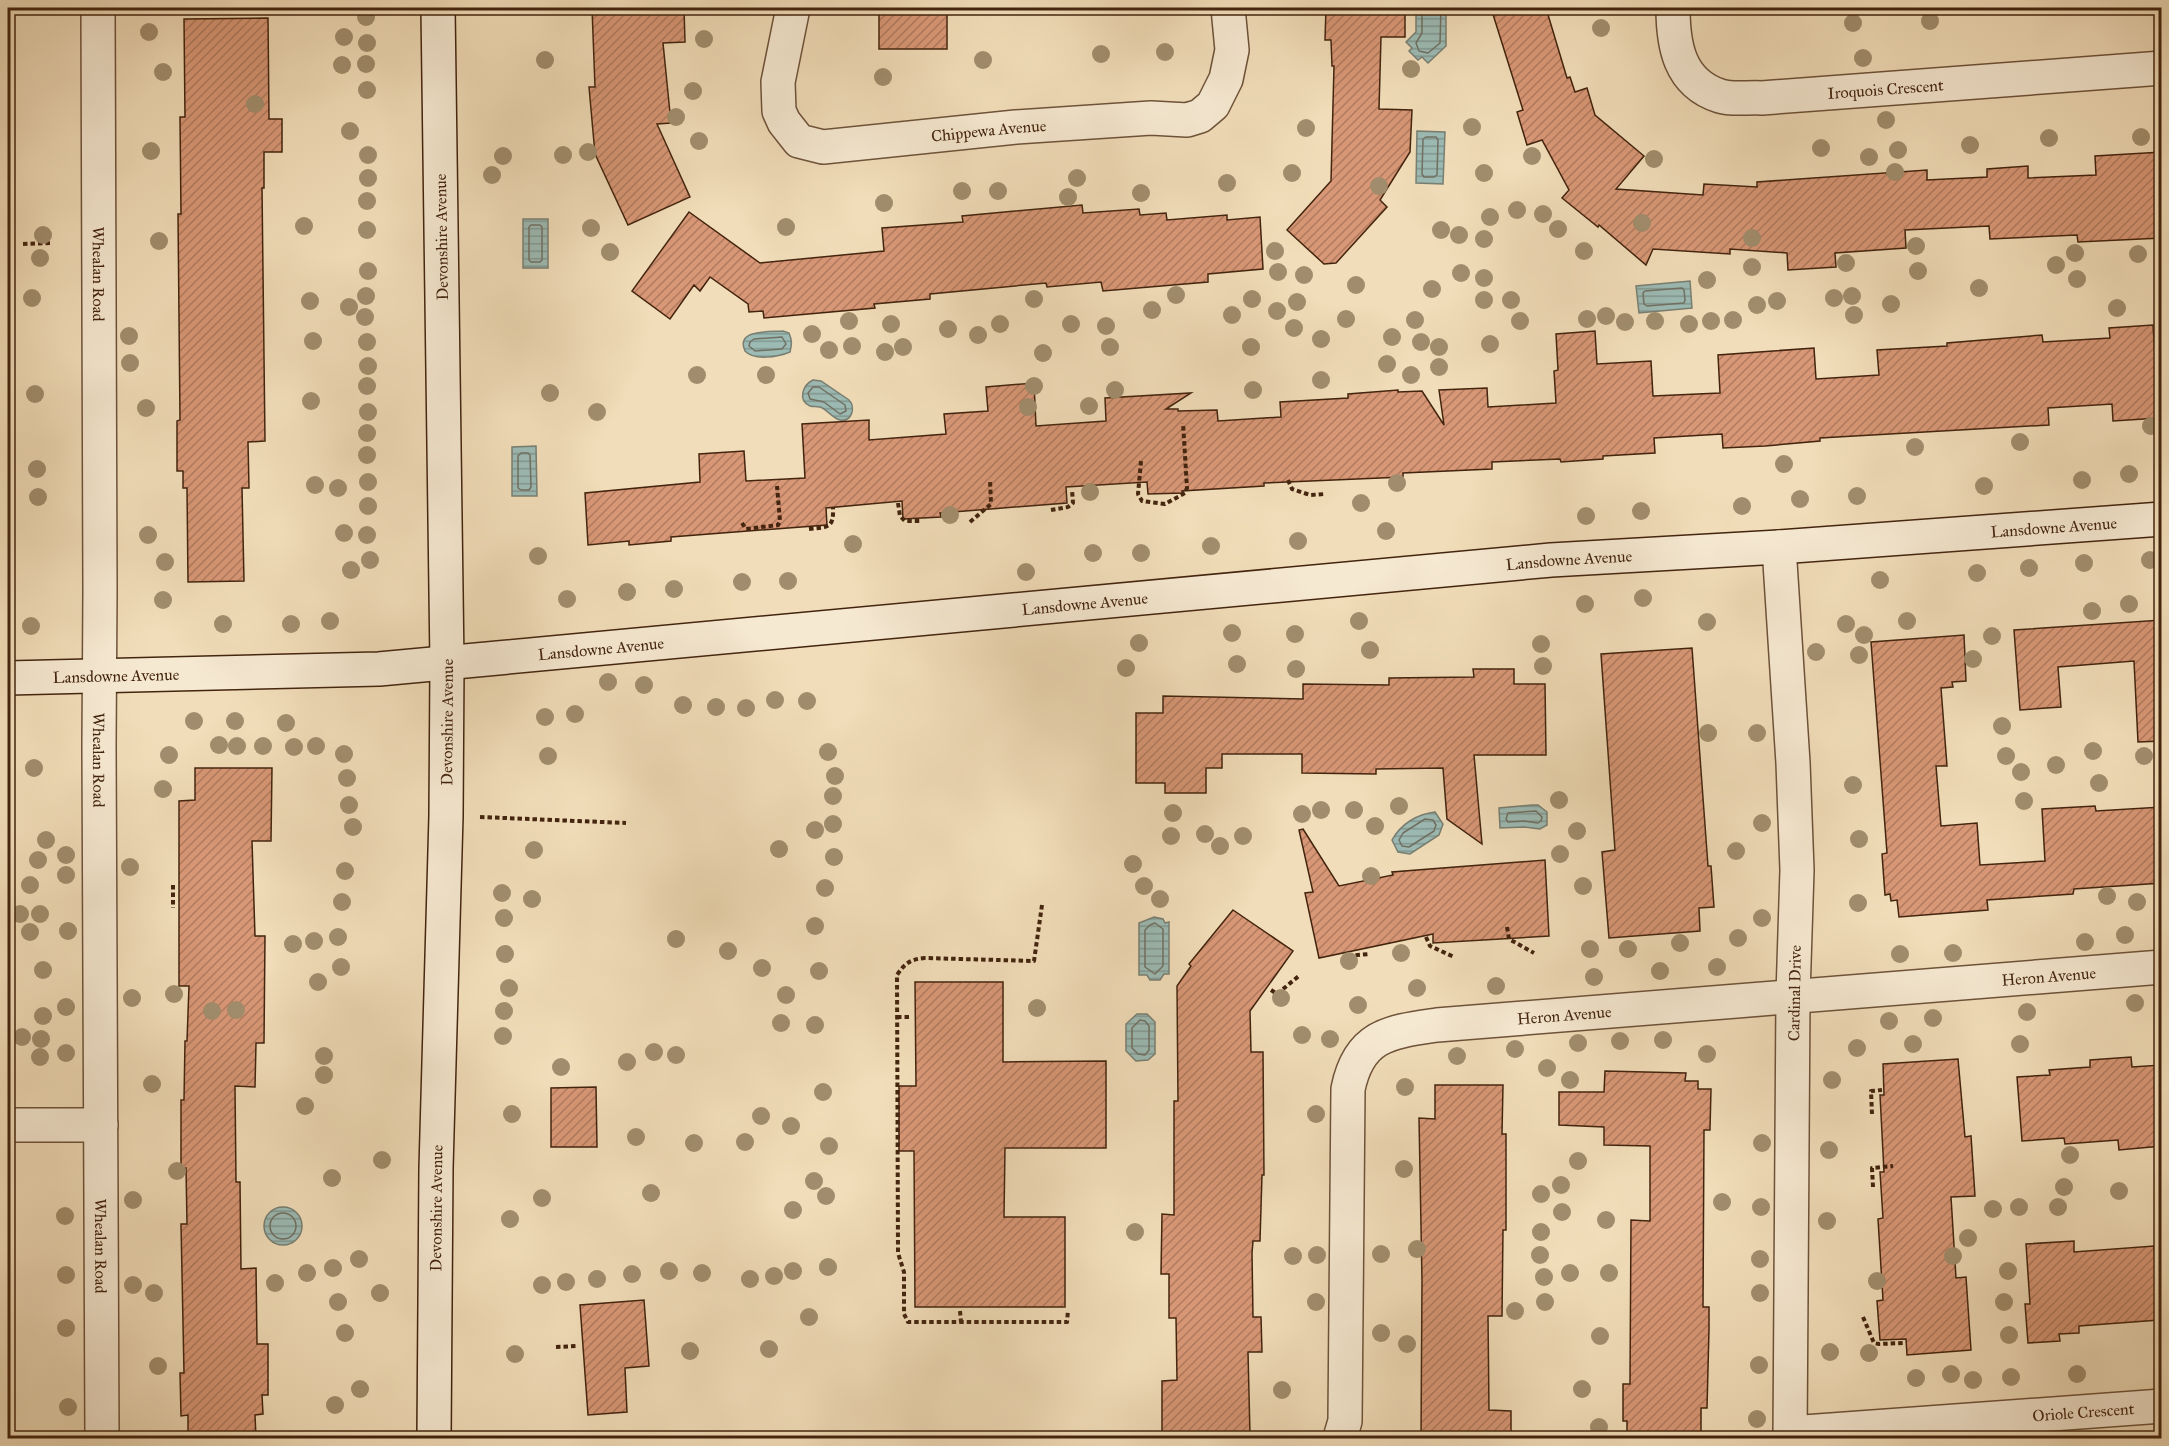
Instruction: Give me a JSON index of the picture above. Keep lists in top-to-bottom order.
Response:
{
  "streets": {
    "street": [
      "Iroquois Crescent",
      "Chippewa Avenue",
      "Devonshire Avenue",
      "Whealan Road",
      "Lansdowne Avenue",
      "Heron Avenue",
      "Cardinal Drive",
      "Oriole Crescent"
    ]
  },
  "crossings": [
    ["Devonshire Avenue", "Lansdowne Avenue"],
    ["Whealan Road", "Lansdowne Avenue"],
    ["Lansdowne Avenue", "Cardinal Drive"],
    ["Heron Avenue", "Cardinal Drive"],
    ["Cardinal Drive", "Oriole Crescent"]
  ]
}
